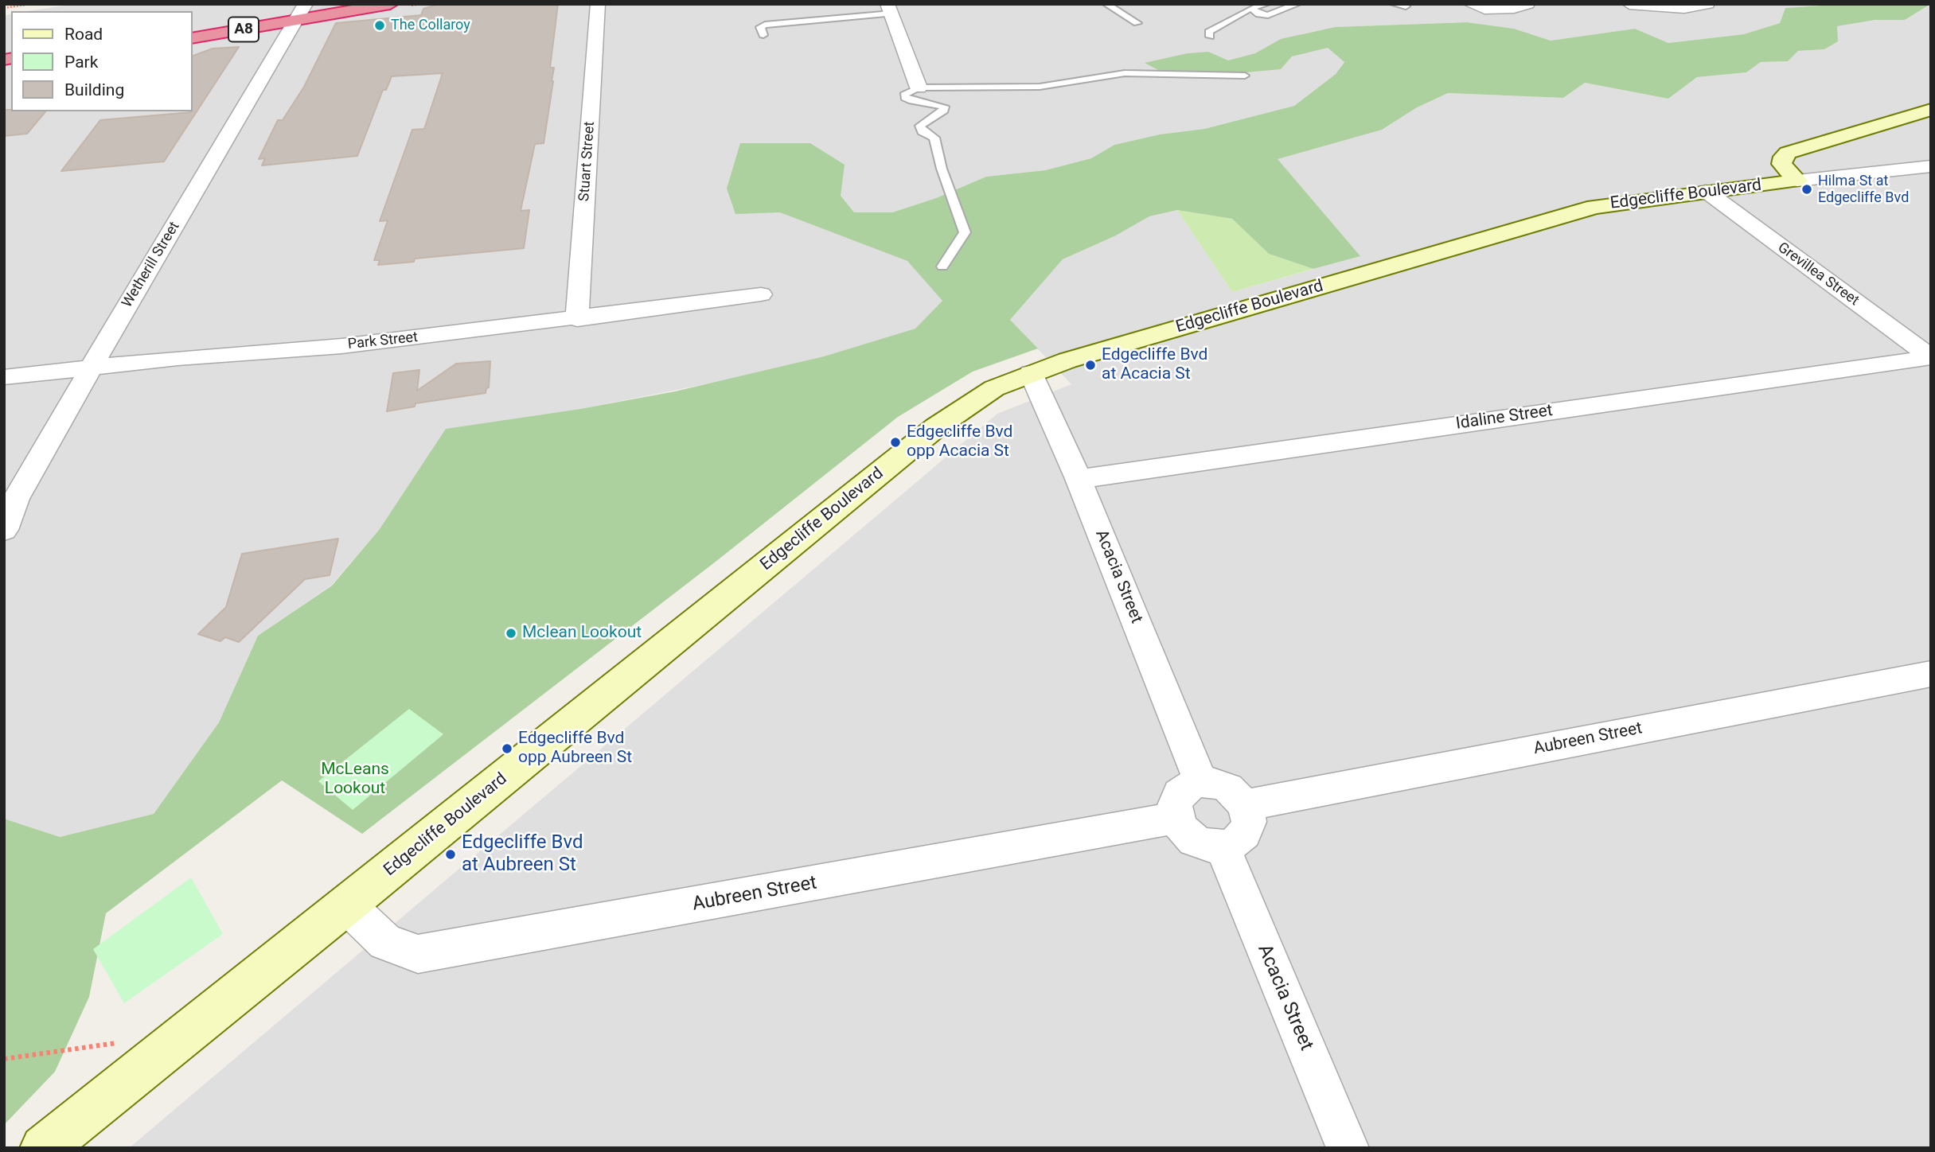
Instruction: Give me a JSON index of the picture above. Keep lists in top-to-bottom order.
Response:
{
  "streets": {
    "highway": ["A8"],
    "street": [
      "Stuart Street",
      "Edgecliffe Boulevard",
      "Wetherill Street",
      "Grevillea Street",
      "Park Street",
      "Idaline Street",
      "Acacia Street",
      "Aubreen Street"
    ]
  },
  "crossings": [
    ["A8", "Wetherill Street"],
    ["Stuart Street", "Park Street"],
    ["Edgecliffe Boulevard", "Grevillea Street"],
    ["Edgecliffe Boulevard", "Acacia Street"],
    ["Edgecliffe Boulevard", "Aubreen Street"],
    ["Wetherill Street", "Park Street"],
    ["Grevillea Street", "Idaline Street"],
    ["Idaline Street", "Acacia Street"],
    ["Acacia Street", "Aubreen Street"]
  ],
  "parks": ["McLeans Lookout"],
  "places": [
    "The Collaroy",
    "Hilma St at Edgecliffe Bvd",
    "Edgecliffe Bvd at Acacia St",
    "Edgecliffe Bvd opp Acacia St",
    "Mclean Lookout",
    "Edgecliffe Bvd opp Aubreen St",
    "Edgecliffe Bvd at Aubreen St"
  ],
  "legend": ["Road", "Park", "Building"]
}
